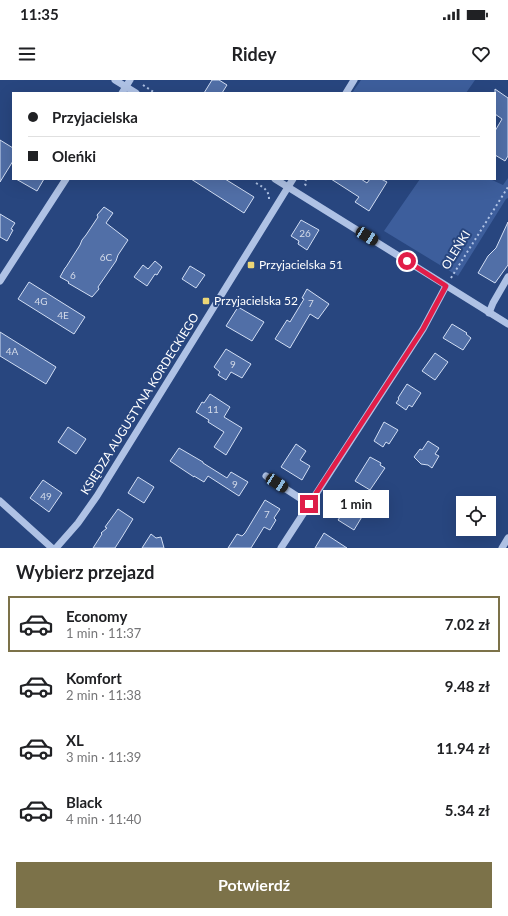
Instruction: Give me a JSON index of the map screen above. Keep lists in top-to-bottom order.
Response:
{
  "streets": {
    "street": ["OLEŃKI", "KSIĘDZA AUGUSTYNA KORDECKIEGO"]
  },
  "places": {
    "transit": ["Przyjacielska 51", "Przyjacielska 52"]
  },
  "house_numbers": [
    "26",
    "6C",
    "6",
    "4G",
    "7",
    "4E",
    "4A",
    "9",
    "11",
    "9",
    "49",
    "7"
  ],
  "page": {
    "status": "11:35",
    "header": "Ridey",
    "banner": ["Przyjacielska", "Oleńki"],
    "bubble": "1 min",
    "heading": "Wybierz przejazd",
    "list": [
      {
        "name": "Economy",
        "note": "1 min · 11:37",
        "value": "7.02 zł"
      },
      {
        "name": "Komfort",
        "note": "2 min · 11:38",
        "value": "9.48 zł"
      },
      {
        "name": "XL",
        "note": "3 min · 11:39",
        "value": "11.94 zł"
      },
      {
        "name": "Black",
        "note": "4 min · 11:40",
        "value": "5.34 zł"
      }
    ],
    "buttons": "Potwierdź"
  }
}
